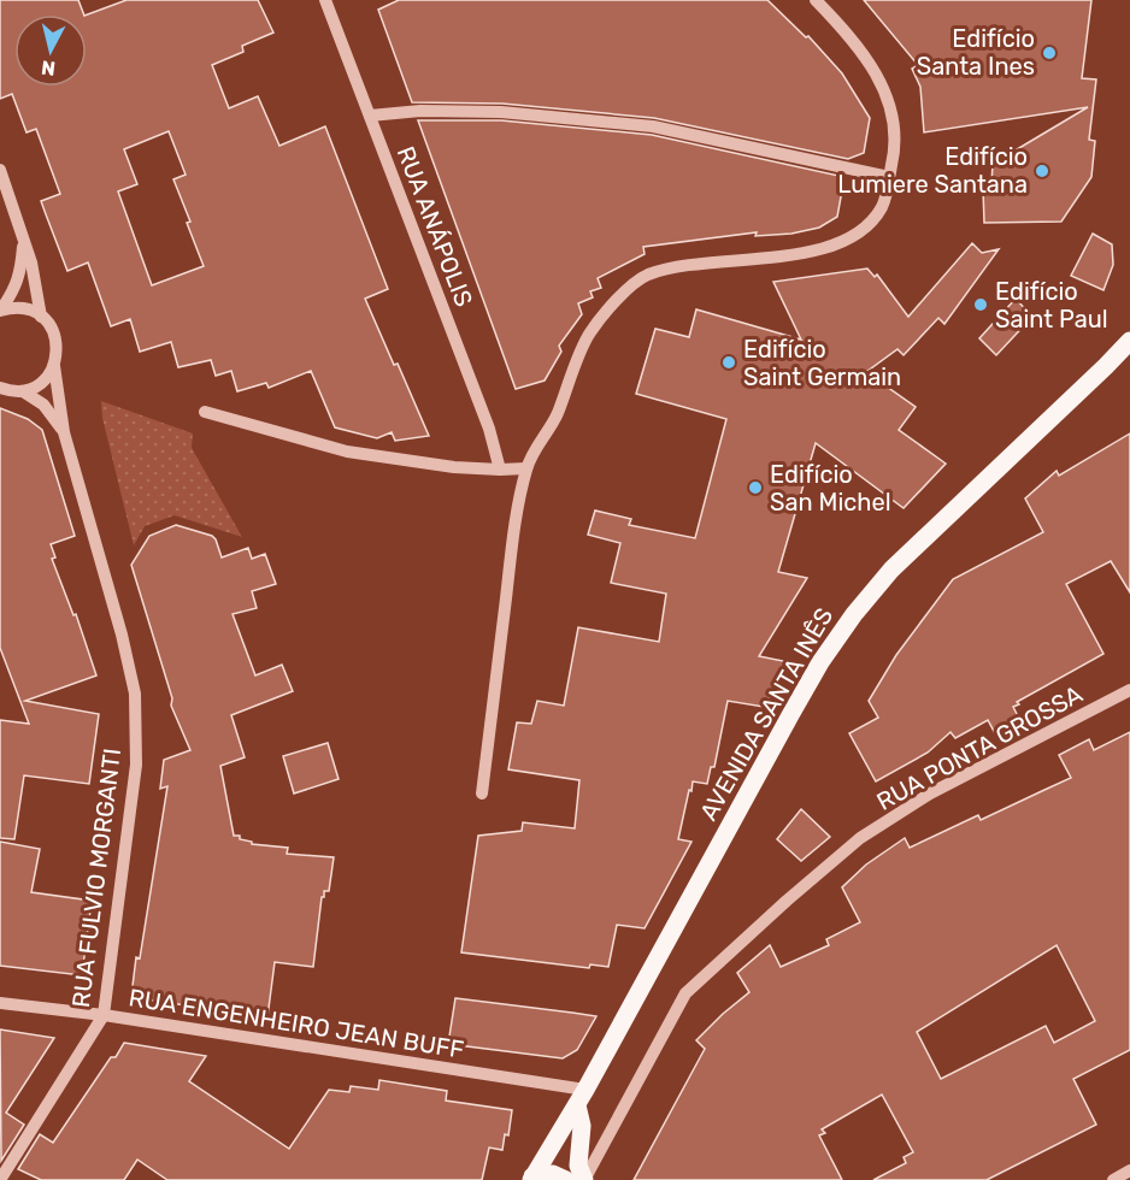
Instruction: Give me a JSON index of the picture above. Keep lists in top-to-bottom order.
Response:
{
  "streets": {
    "main road": ["AVENIDA SANTA INÊS"],
    "street": [
      "RUA ANÁPOLIS",
      "RUA PONTA GROSSA",
      "RUA FULVIO MORGANTI",
      "RUA ENGENHEIRO JEAN BUFF"
    ]
  },
  "crossings": [
    ["AVENIDA SANTA INÊS", "RUA ENGENHEIRO JEAN BUFF"],
    ["RUA FULVIO MORGANTI", "RUA ENGENHEIRO JEAN BUFF"]
  ],
  "places": [
    "Edifício Santa Ines",
    "Edifício Lumiere Santana",
    "Edifício Saint Paul",
    "Edifício Saint Germain",
    "Edifício San Michel"
  ],
  "north": "bottom"
}
